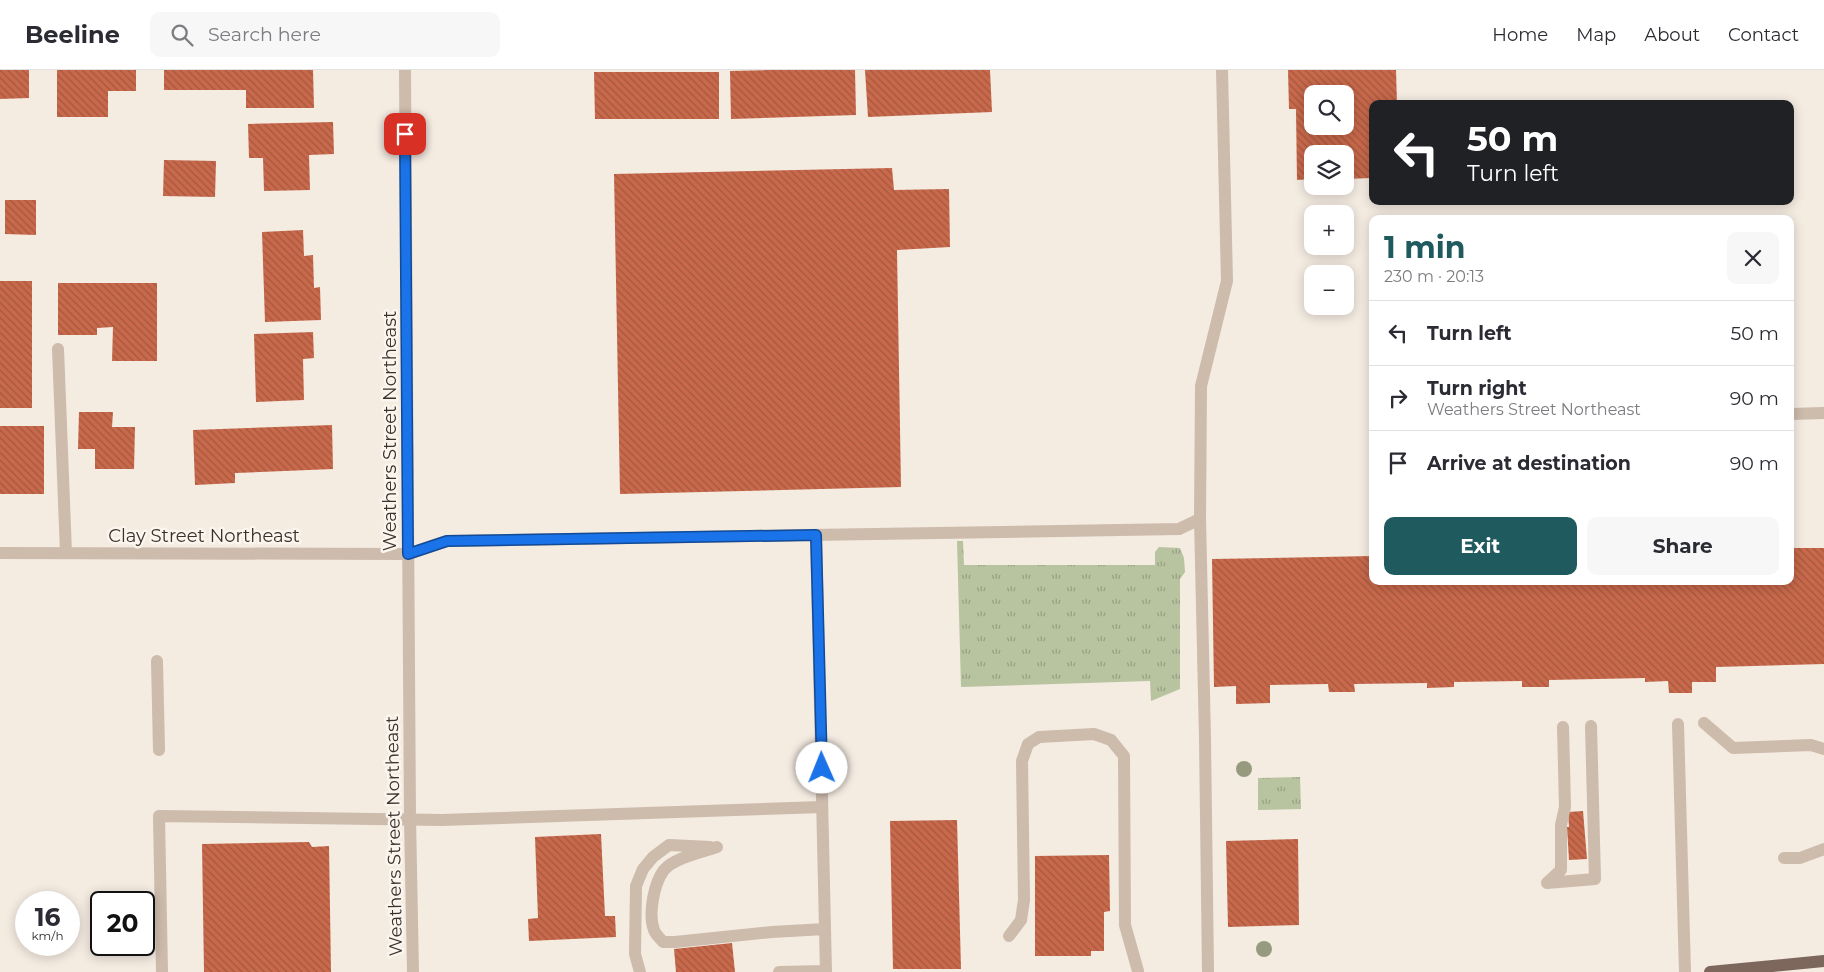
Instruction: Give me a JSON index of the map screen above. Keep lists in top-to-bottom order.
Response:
{
  "streets": {
    "street": ["Weathers Street Northeast", "Clay Street Northeast"]
  },
  "crossings": [
    ["Weathers Street Northeast", "Clay Street Northeast"]
  ],
  "page": {
    "header": "Beeline",
    "search": "Search here",
    "nav": [
      "Home",
      "Map",
      "About",
      "Contact"
    ],
    "map_buttons": ["+", "−"],
    "turn": ["50 m", "Turn left"],
    "heading": ["1 min", "230 m · 20:13"],
    "list": [
      {
        "name": "Turn left",
        "value": "50 m"
      },
      {
        "name": "Turn right",
        "note": "Weathers Street Northeast",
        "value": "90 m"
      },
      {
        "name": "Arrive at destination",
        "value": "90 m"
      }
    ],
    "buttons": ["Exit", "Share"],
    "speed": "16 km/h",
    "limit": "20"
  }
}
